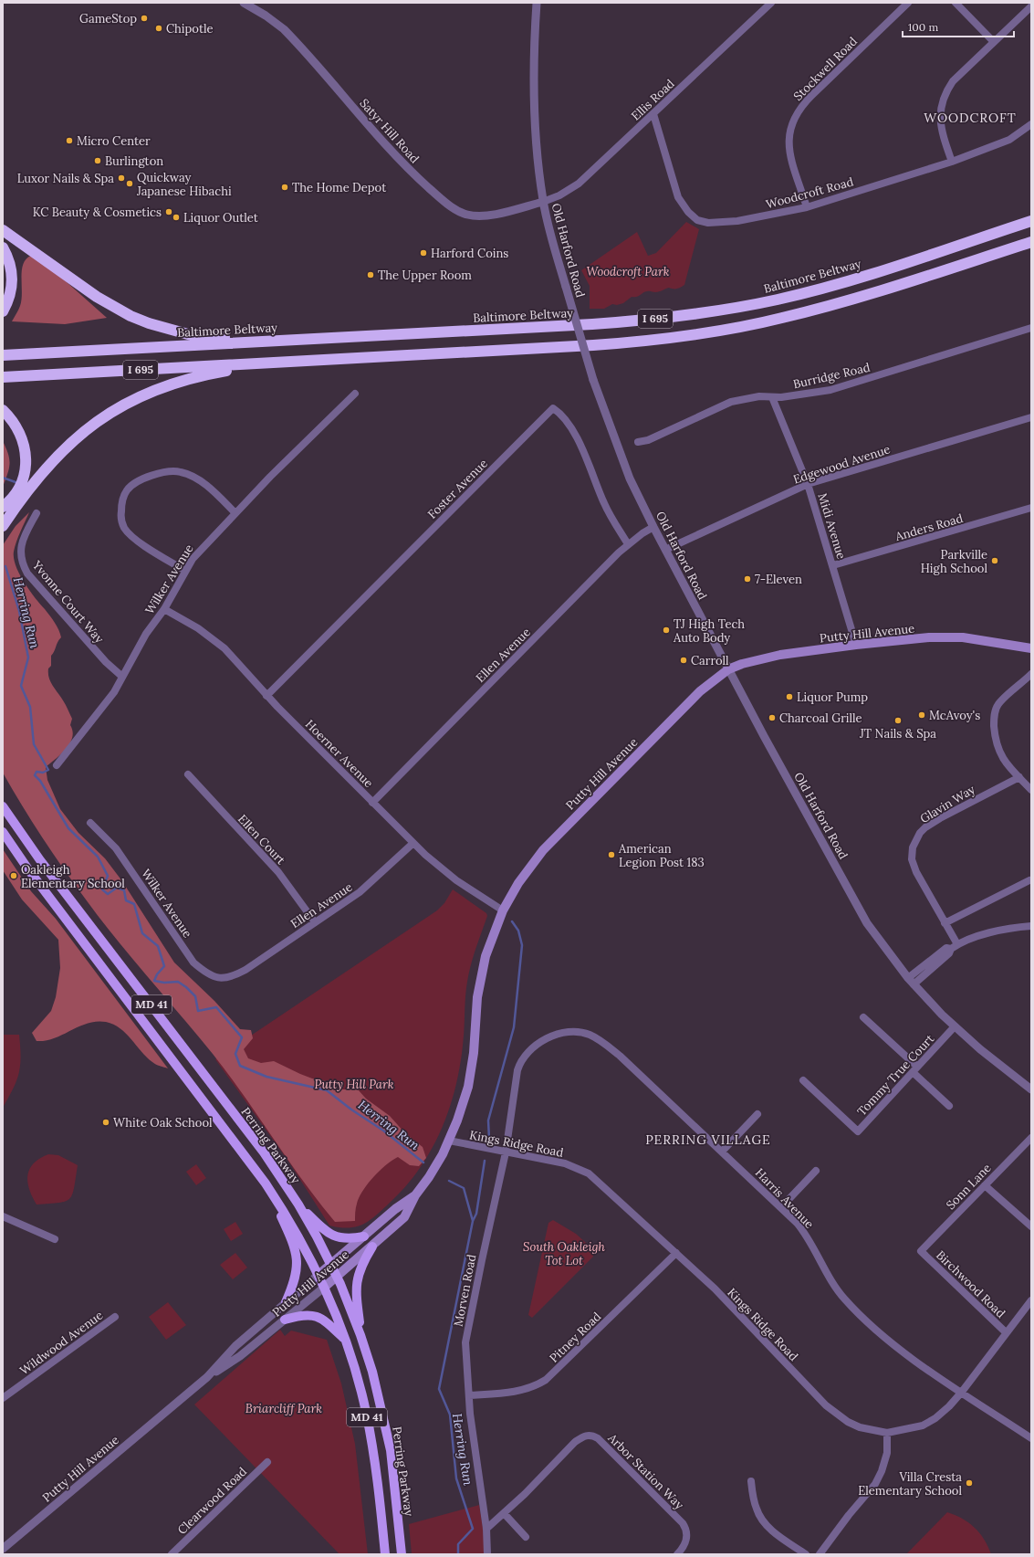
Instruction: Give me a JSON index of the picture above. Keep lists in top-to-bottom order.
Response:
{
  "streets": {
    "highway": ["Baltimore Beltway", "I 695"],
    "main road": ["Putty Hill Avenue", "MD 41", "Perring Parkway"],
    "street": [
      "Stockwell Road",
      "Ellis Road",
      "Satyr Hill Road",
      "Woodcroft Road",
      "Old Harford Road",
      "Burridge Road",
      "Edgewood Avenue",
      "Foster Avenue",
      "Midi Avenue",
      "Anders Road",
      "Wilker Avenue",
      "Yvonne Court Way",
      "Ellen Avenue",
      "Hoerner Avenue",
      "Glavin Way",
      "Ellen Court",
      "Tommy True Court",
      "Kings Ridge Road",
      "Sonn Lane",
      "Harris Avenue",
      "Birchwood Road",
      "Morven Road",
      "Pitney Road",
      "Wildwood Avenue",
      "Arbor Station Way",
      "Clearwood Road"
    ]
  },
  "crossings": [
    ["Stockwell Road", "Woodcroft Road"],
    ["Ellis Road", "Satyr Hill Road"],
    ["Ellis Road", "Woodcroft Road"],
    ["Ellis Road", "Old Harford Road"],
    ["Satyr Hill Road", "Old Harford Road"],
    ["Old Harford Road", "Edgewood Avenue"],
    ["Old Harford Road", "Putty Hill Avenue"],
    ["Old Harford Road", "Ellen Avenue"],
    ["Old Harford Road", "Tommy True Court"],
    ["Burridge Road", "Midi Avenue"],
    ["Edgewood Avenue", "Midi Avenue"],
    ["Foster Avenue", "Ellen Avenue"],
    ["Foster Avenue", "Hoerner Avenue"],
    ["Midi Avenue", "Anders Road"],
    ["Midi Avenue", "Putty Hill Avenue"],
    ["Wilker Avenue", "Yvonne Court Way"],
    ["Wilker Avenue", "Ellen Avenue"],
    ["Wilker Avenue", "Hoerner Avenue"],
    ["Putty Hill Avenue", "Hoerner Avenue"],
    ["Putty Hill Avenue", "MD 41"],
    ["Putty Hill Avenue", "Kings Ridge Road"],
    ["Putty Hill Avenue", "Perring Parkway"],
    ["Ellen Avenue", "Hoerner Avenue"],
    ["Ellen Avenue", "Ellen Court"],
    ["Kings Ridge Road", "Harris Avenue"],
    ["Kings Ridge Road", "Birchwood Road"],
    ["Kings Ridge Road", "Morven Road"],
    ["Kings Ridge Road", "Pitney Road"],
    ["Sonn Lane", "Birchwood Road"],
    ["Harris Avenue", "Morven Road"],
    ["Morven Road", "Pitney Road"],
    ["Morven Road", "Arbor Station Way"]
  ],
  "districts": ["WOODCROFT", "PERRING VILLAGE"],
  "water": ["Herring Run"],
  "parks": [
    "Woodcroft Park",
    "Putty Hill Park",
    "South Oakleigh Tot Lot",
    "Briarcliff Park"
  ],
  "places": [
    "GameStop",
    "Chipotle",
    "Micro Center",
    "Burlington",
    "Luxor Nails & Spa",
    "Quickway Japanese Hibachi",
    "The Home Depot",
    "KC Beauty & Cosmetics",
    "Liquor Outlet",
    "Harford Coins",
    "The Upper Room",
    "Parkville High School",
    "7-Eleven",
    "TJ High Tech Auto Body",
    "Carroll",
    "Liquor Pump",
    "McAvoy's",
    "Charcoal Grille",
    "JT Nails & Spa",
    "American Legion Post 183",
    "Oakleigh Elementary School",
    "White Oak School",
    "Villa Cresta Elementary School"
  ],
  "scale_bar": "100 m"
}
